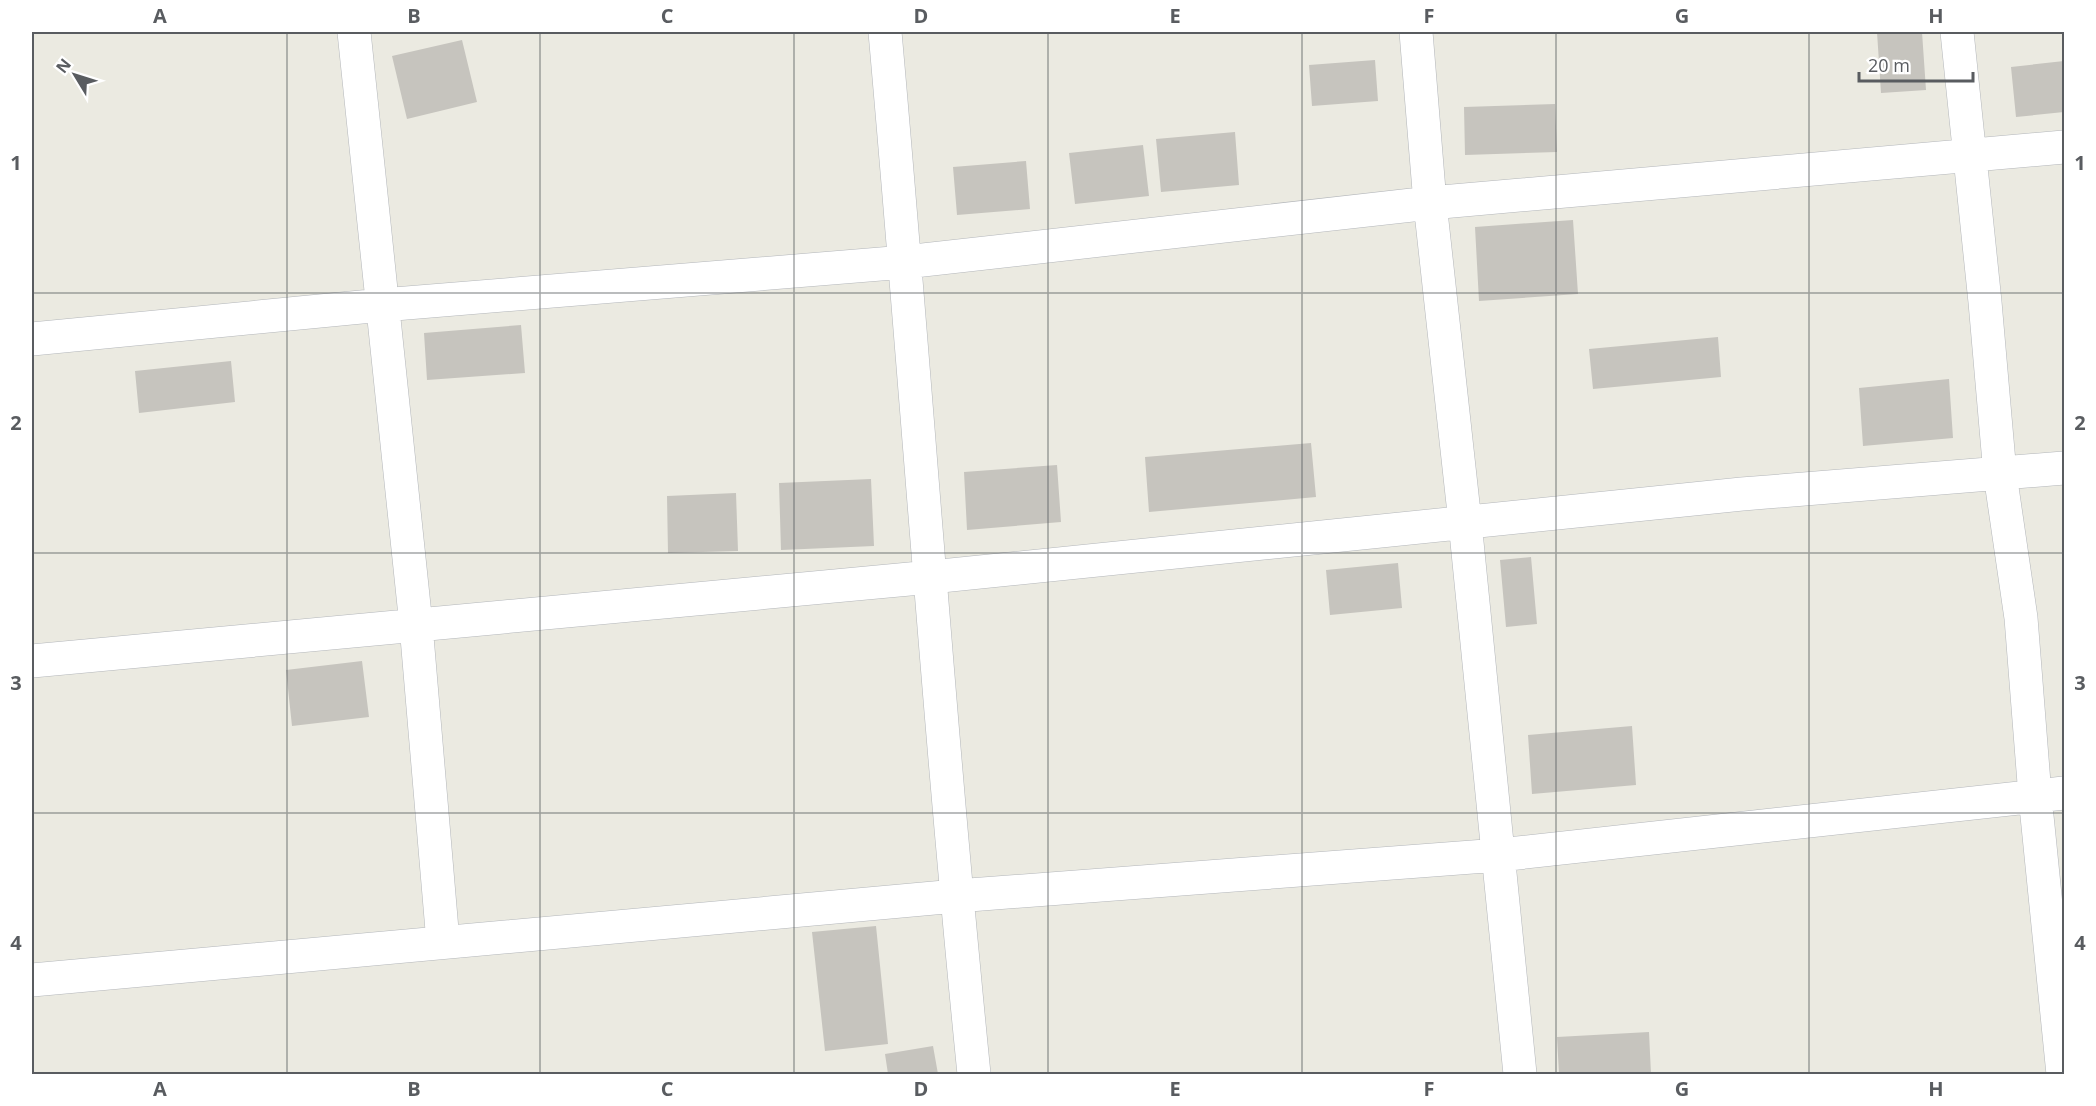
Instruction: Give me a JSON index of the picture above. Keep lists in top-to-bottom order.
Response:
{
  "scale_bar": "20 m",
  "north": "top left",
  "grid": {
    "columns": [
      "A",
      "B",
      "C",
      "D",
      "E",
      "F",
      "G",
      "H"
    ],
    "rows": [
      "1",
      "2",
      "3",
      "4"
    ]
  }
}
